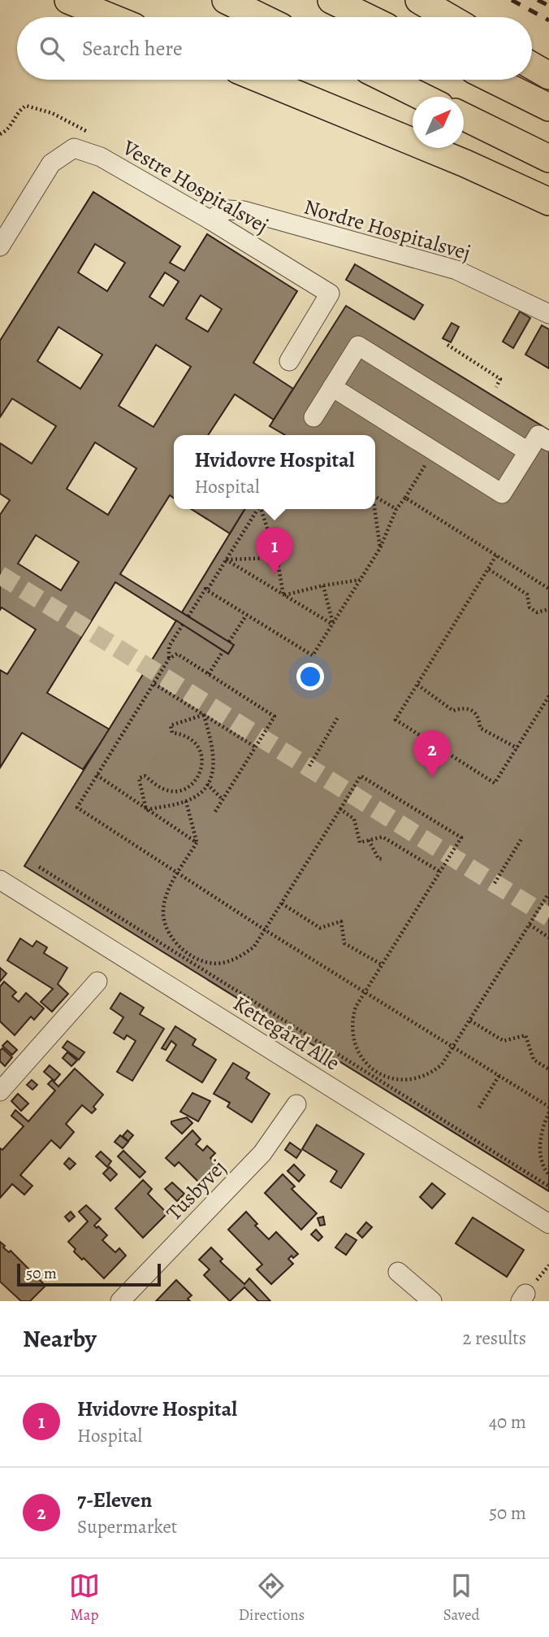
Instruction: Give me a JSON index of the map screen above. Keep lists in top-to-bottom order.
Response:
{
  "streets": {
    "street": [
      "Vestre Hospitalsvej",
      "Nordre Hospitalsvej",
      "Kettegård Alle",
      "Tusbyvej"
    ]
  },
  "crossings": [
    ["Vestre Hospitalsvej", "Nordre Hospitalsvej"]
  ],
  "scale_bar": "50 m",
  "north": "top right",
  "page": {
    "search": "Search here",
    "popup": ["Hvidovre Hospital", "Hospital"],
    "pins": ["1", "2"],
    "scale": "50 m",
    "heading": ["Nearby", "2 results"],
    "list": [
      {
        "mark": "1",
        "name": "Hvidovre Hospital",
        "note": "Hospital",
        "value": "40 m"
      },
      {
        "mark": "2",
        "name": "7-Eleven",
        "note": "Supermarket",
        "value": "50 m"
      }
    ],
    "nav": ["Map", "Directions", "Saved"]
  }
}
